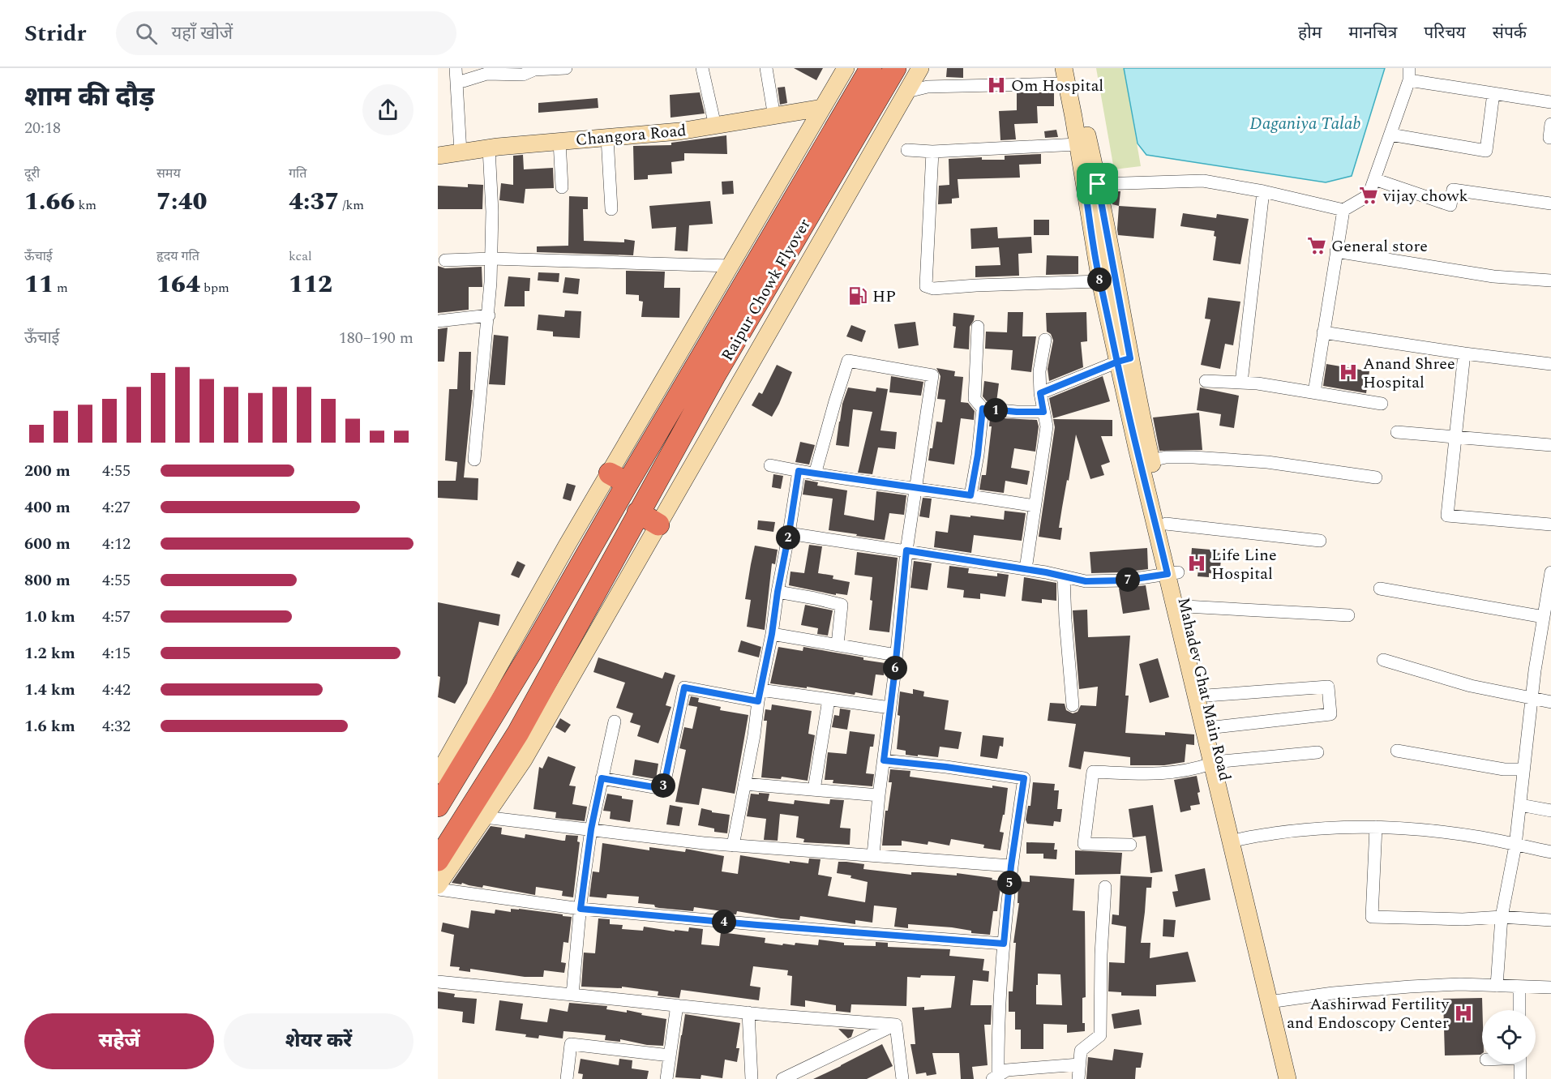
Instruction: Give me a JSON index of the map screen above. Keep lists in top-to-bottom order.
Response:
{
  "streets": {
    "highway": ["Raipur Chowk Flyover"],
    "street": ["Changora Road", "Mahadev Ghat Main Road"]
  },
  "water": ["Daganiya Talab"],
  "places": {
    "hospital": [
      "Om Hospital",
      "Anand Shree Hospital",
      "Life Line Hospital",
      "Aashirwad Fertility and Endoscopy Center"
    ],
    "supermarket": ["vijay chowk", "General store"],
    "fuel station": ["HP"]
  },
  "page": {
    "header": "Stridr",
    "search": "यहाँ खोजें",
    "nav": [
      "होम",
      "मानचित्र",
      "परिचय",
      "संपर्क"
    ],
    "heading": ["शाम की दौड़", "20:18"],
    "stats": [
      ["दूरी", "1.66 km"],
      ["समय", "7:40"],
      ["गति", "4:37 /km"],
      ["ऊँचाई", "11 m"],
      ["हृदय गति", "164 bpm"],
      ["kcal", "112"]
    ],
    "pins": [
      "8",
      "1",
      "2",
      "7",
      "6",
      "3",
      "5",
      "4"
    ],
    "chart": ["ऊँचाई", "180–190 m"],
    "list": [
      {
        "name": "200 m",
        "note": "4:55"
      },
      {
        "name": "400 m",
        "note": "4:27"
      },
      {
        "name": "600 m",
        "note": "4:12"
      },
      {
        "name": "800 m",
        "note": "4:55"
      },
      {
        "name": "1.0 km",
        "note": "4:57"
      },
      {
        "name": "1.2 km",
        "note": "4:15"
      },
      {
        "name": "1.4 km",
        "note": "4:42"
      },
      {
        "name": "1.6 km",
        "note": "4:32"
      }
    ],
    "buttons": ["सहेजें", "शेयर करें"]
  }
}
